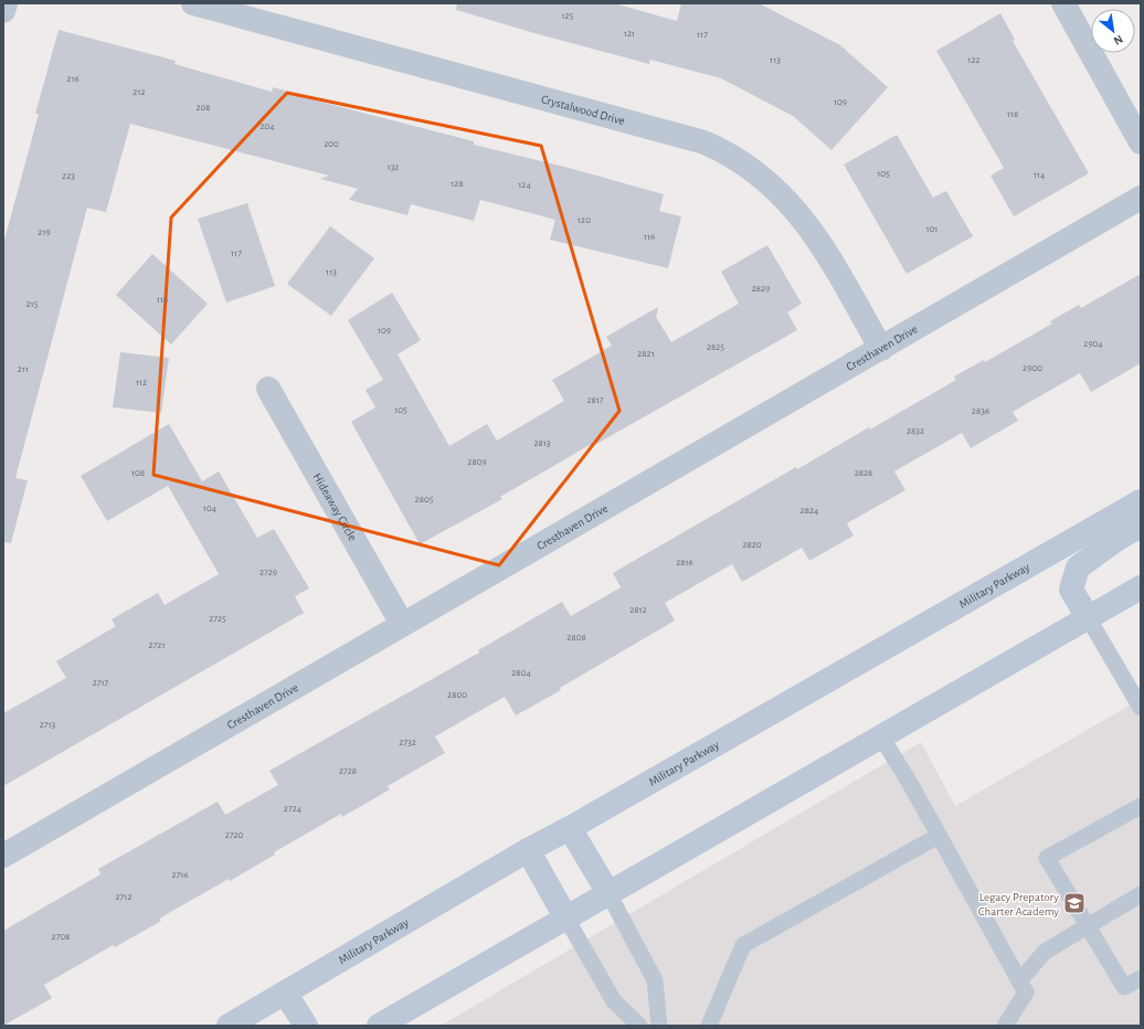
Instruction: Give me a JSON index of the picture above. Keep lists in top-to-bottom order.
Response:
{
  "streets": {
    "main road": ["Military Parkway"],
    "street": ["Crystalwood Drive", "Cresthaven Drive", "Hideaway Circle"]
  },
  "crossings": [
    ["Crystalwood Drive", "Cresthaven Drive"],
    ["Cresthaven Drive", "Hideaway Circle"]
  ],
  "places": {
    "school or university": ["Legacy Prepatory Charter Academy"]
  },
  "house_numbers": [
    "125",
    "121",
    "117",
    "113",
    "122",
    "216",
    "212",
    "109",
    "208",
    "118",
    "204",
    "200",
    "132",
    "105",
    "114",
    "223",
    "128",
    "124",
    "120",
    "101",
    "219",
    "116",
    "117",
    "113",
    "2829",
    "116",
    "215",
    "109",
    "2904",
    "2825",
    "2821",
    "2900",
    "211",
    "112",
    "2817",
    "105",
    "2836",
    "2832",
    "2813",
    "2809",
    "108",
    "2828",
    "2805",
    "104",
    "2824",
    "2820",
    "2816",
    "2729",
    "2812",
    "2725",
    "2808",
    "2721",
    "2804",
    "2717",
    "2800",
    "2713",
    "2732",
    "2728",
    "2724",
    "2720",
    "2716",
    "2712",
    "2708"
  ],
  "north": "bottom right"
}
